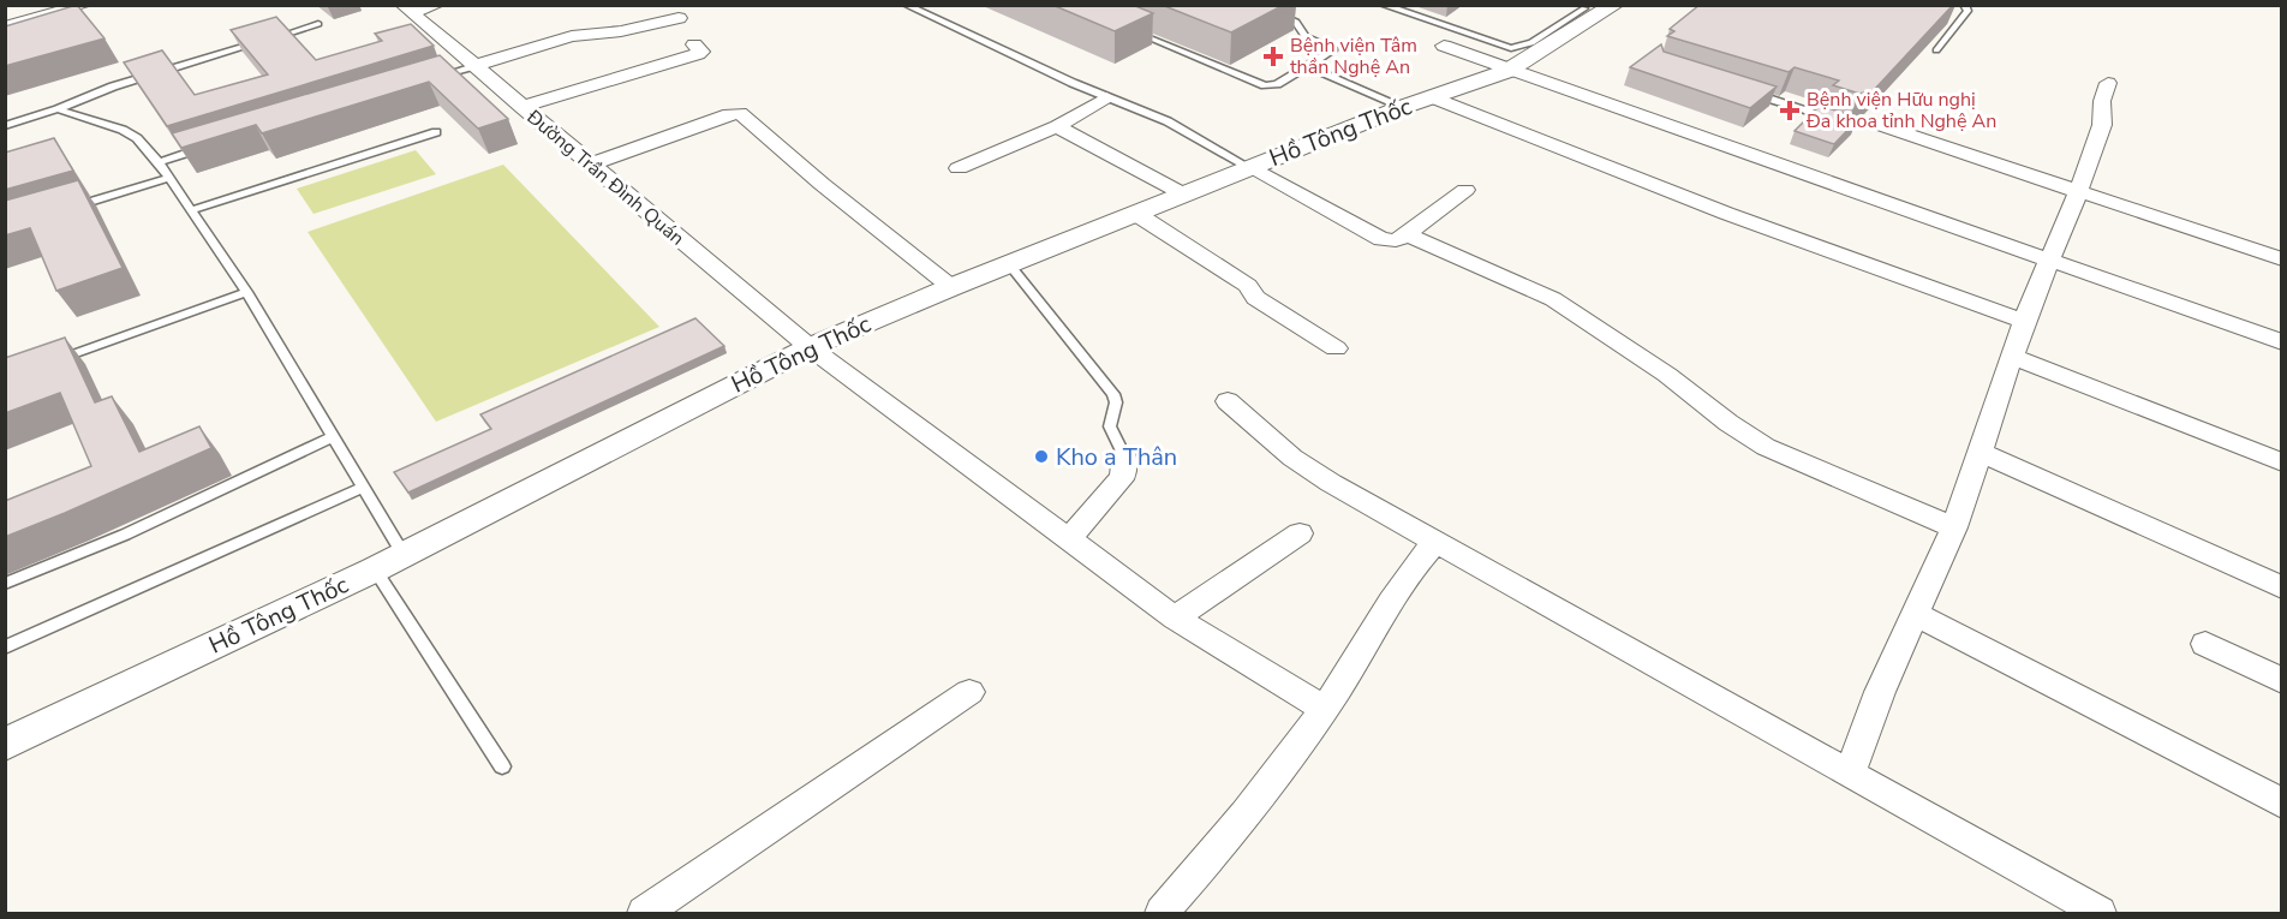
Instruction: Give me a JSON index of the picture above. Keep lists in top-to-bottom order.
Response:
{
  "streets": {
    "street": ["Hồ Tông Thốc", "Đường Trần Đình Quán"]
  },
  "crossings": [
    ["Hồ Tông Thốc", "Đường Trần Đình Quán"]
  ],
  "places": {
    "health": ["Bệnh viện Tâm thần Nghệ An", "Bệnh viện Hữu nghị Đa khoa tỉnh Nghệ An"],
    "other": ["Kho a Thân"]
  }
}
